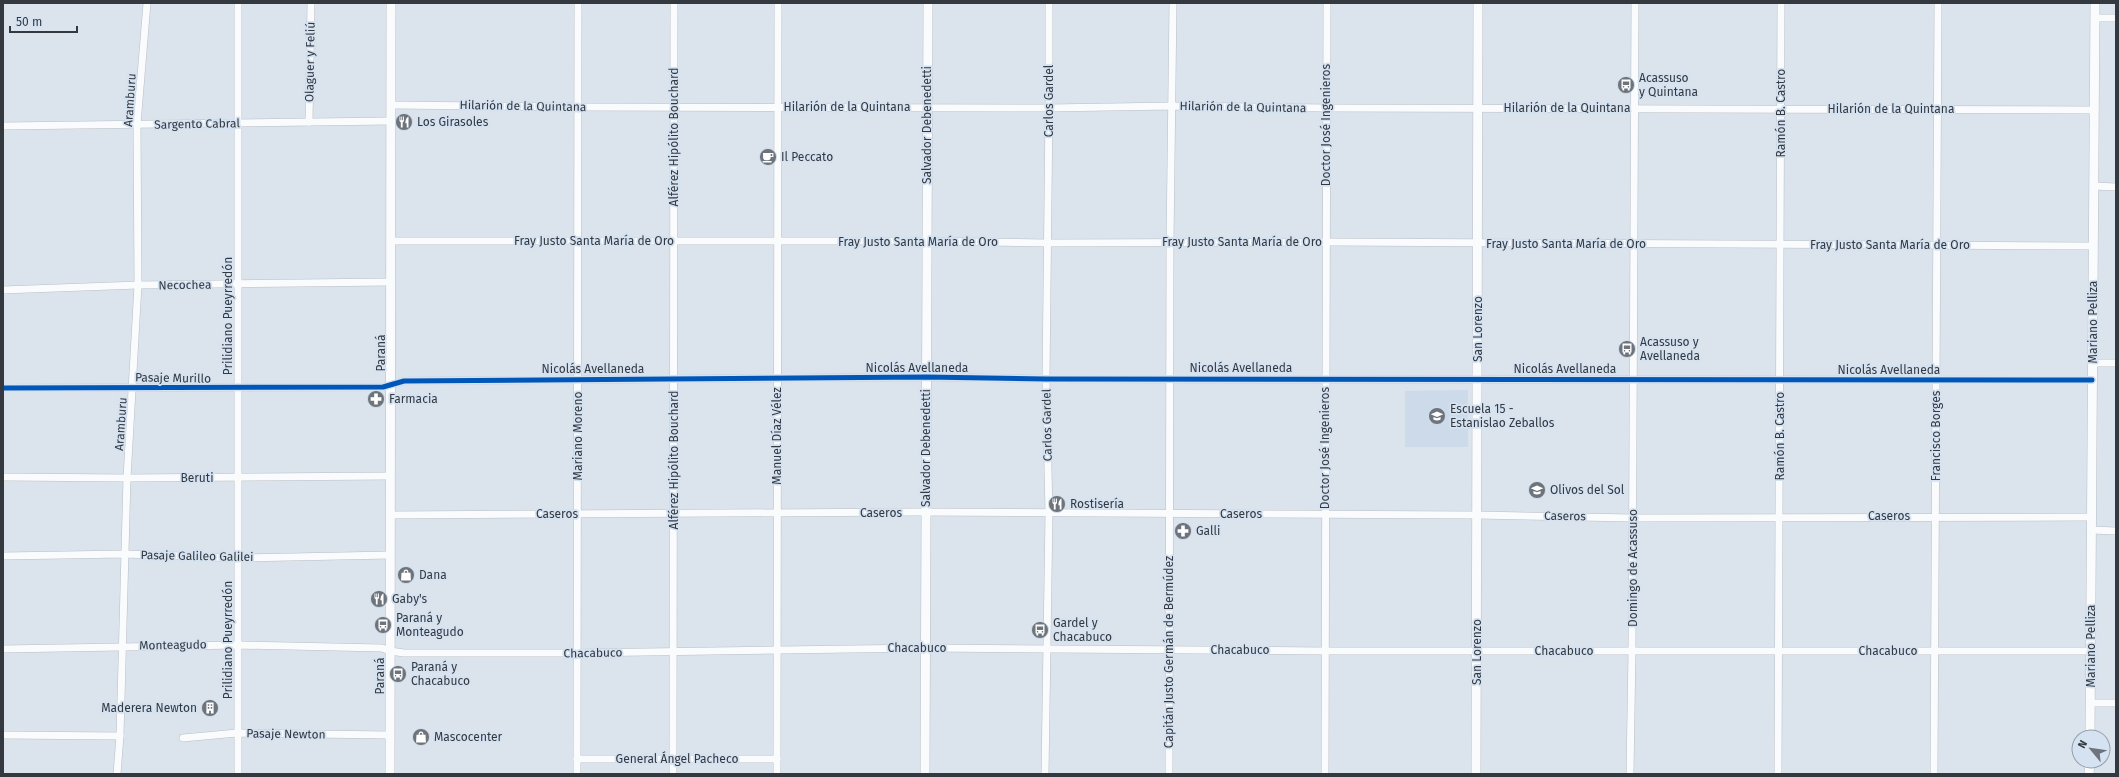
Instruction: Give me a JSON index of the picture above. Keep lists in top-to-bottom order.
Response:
{
  "streets": {
    "street": [
      "Olaguer y Feliú",
      "Aramburu",
      "Carlos Gardel",
      "Hilarión de la Quintana",
      "Ramón B. Castro",
      "Sargento Cabral",
      "Salvador Debenedetti",
      "Doctor José Ingenieros",
      "Alférez Hipólito Bouchard",
      "Fray Justo Santa María de Oro",
      "Necochea",
      "Prilidiano Pueyrredón",
      "Mariano Pelliza",
      "San Lorenzo",
      "Paraná",
      "Nicolás Avellaneda",
      "Pasaje Murillo",
      "Mariano Moreno",
      "Manuel Díaz Vélez",
      "Francisco Borges",
      "Beruti",
      "Caseros",
      "Pasaje Galileo Galilei",
      "Domingo de Acassuso",
      "Monteagudo",
      "Chacabuco",
      "Capitán Justo Germán de Bermúdez",
      "Pasaje Newton",
      "General Ángel Pacheco"
    ]
  },
  "crossings": [
    ["Olaguer y Feliú", "Sargento Cabral"],
    ["Aramburu", "Sargento Cabral"],
    ["Aramburu", "Necochea"],
    ["Aramburu", "Pasaje Murillo"],
    ["Aramburu", "Beruti"],
    ["Aramburu", "Pasaje Galileo Galilei"],
    ["Aramburu", "Monteagudo"],
    ["Carlos Gardel", "Hilarión de la Quintana"],
    ["Carlos Gardel", "Fray Justo Santa María de Oro"],
    ["Carlos Gardel", "Nicolás Avellaneda"],
    ["Carlos Gardel", "Caseros"],
    ["Carlos Gardel", "Chacabuco"],
    ["Hilarión de la Quintana", "Ramón B. Castro"],
    ["Hilarión de la Quintana", "Salvador Debenedetti"],
    ["Hilarión de la Quintana", "Doctor José Ingenieros"],
    ["Hilarión de la Quintana", "Alférez Hipólito Bouchard"],
    ["Hilarión de la Quintana", "Mariano Pelliza"],
    ["Hilarión de la Quintana", "San Lorenzo"],
    ["Hilarión de la Quintana", "Paraná"],
    ["Hilarión de la Quintana", "Mariano Moreno"],
    ["Hilarión de la Quintana", "Manuel Díaz Vélez"],
    ["Hilarión de la Quintana", "Francisco Borges"],
    ["Hilarión de la Quintana", "Domingo de Acassuso"],
    ["Hilarión de la Quintana", "Capitán Justo Germán de Bermúdez"],
    ["Ramón B. Castro", "Fray Justo Santa María de Oro"],
    ["Ramón B. Castro", "Nicolás Avellaneda"],
    ["Ramón B. Castro", "Caseros"],
    ["Ramón B. Castro", "Chacabuco"],
    ["Sargento Cabral", "Prilidiano Pueyrredón"],
    ["Sargento Cabral", "Paraná"],
    ["Salvador Debenedetti", "Fray Justo Santa María de Oro"],
    ["Salvador Debenedetti", "Nicolás Avellaneda"],
    ["Salvador Debenedetti", "Caseros"],
    ["Salvador Debenedetti", "Chacabuco"],
    ["Doctor José Ingenieros", "Fray Justo Santa María de Oro"],
    ["Doctor José Ingenieros", "Nicolás Avellaneda"],
    ["Doctor José Ingenieros", "Caseros"],
    ["Doctor José Ingenieros", "Chacabuco"],
    ["Alférez Hipólito Bouchard", "Fray Justo Santa María de Oro"],
    ["Alférez Hipólito Bouchard", "Nicolás Avellaneda"],
    ["Alférez Hipólito Bouchard", "Caseros"],
    ["Alférez Hipólito Bouchard", "Chacabuco"],
    ["Alférez Hipólito Bouchard", "General Ángel Pacheco"],
    ["Fray Justo Santa María de Oro", "Mariano Pelliza"],
    ["Fray Justo Santa María de Oro", "San Lorenzo"],
    ["Fray Justo Santa María de Oro", "Paraná"],
    ["Fray Justo Santa María de Oro", "Mariano Moreno"],
    ["Fray Justo Santa María de Oro", "Manuel Díaz Vélez"],
    ["Fray Justo Santa María de Oro", "Francisco Borges"],
    ["Fray Justo Santa María de Oro", "Domingo de Acassuso"],
    ["Fray Justo Santa María de Oro", "Capitán Justo Germán de Bermúdez"],
    ["Necochea", "Prilidiano Pueyrredón"],
    ["Necochea", "Paraná"],
    ["Prilidiano Pueyrredón", "Pasaje Murillo"],
    ["Prilidiano Pueyrredón", "Beruti"],
    ["Prilidiano Pueyrredón", "Pasaje Galileo Galilei"],
    ["Prilidiano Pueyrredón", "Monteagudo"],
    ["Prilidiano Pueyrredón", "Pasaje Newton"],
    ["Mariano Pelliza", "Nicolás Avellaneda"],
    ["Mariano Pelliza", "Caseros"],
    ["Mariano Pelliza", "Chacabuco"],
    ["San Lorenzo", "Nicolás Avellaneda"],
    ["San Lorenzo", "Caseros"],
    ["San Lorenzo", "Chacabuco"],
    ["Paraná", "Nicolás Avellaneda"],
    ["Paraná", "Pasaje Murillo"],
    ["Paraná", "Beruti"],
    ["Paraná", "Caseros"],
    ["Paraná", "Pasaje Galileo Galilei"],
    ["Paraná", "Monteagudo"],
    ["Paraná", "Chacabuco"],
    ["Paraná", "Pasaje Newton"],
    ["Nicolás Avellaneda", "Pasaje Murillo"],
    ["Nicolás Avellaneda", "Mariano Moreno"],
    ["Nicolás Avellaneda", "Manuel Díaz Vélez"],
    ["Nicolás Avellaneda", "Francisco Borges"],
    ["Nicolás Avellaneda", "Domingo de Acassuso"],
    ["Nicolás Avellaneda", "Capitán Justo Germán de Bermúdez"],
    ["Mariano Moreno", "Caseros"],
    ["Mariano Moreno", "Chacabuco"],
    ["Mariano Moreno", "General Ángel Pacheco"],
    ["Manuel Díaz Vélez", "Caseros"],
    ["Manuel Díaz Vélez", "Chacabuco"],
    ["Manuel Díaz Vélez", "General Ángel Pacheco"],
    ["Francisco Borges", "Caseros"],
    ["Francisco Borges", "Chacabuco"],
    ["Caseros", "Domingo de Acassuso"],
    ["Caseros", "Capitán Justo Germán de Bermúdez"],
    ["Domingo de Acassuso", "Chacabuco"],
    ["Monteagudo", "Chacabuco"],
    ["Chacabuco", "Capitán Justo Germán de Bermúdez"]
  ],
  "places": {
    "bus stop": [
      "Acassuso y Quintana",
      "Acassuso y Avellaneda",
      "Paraná y Monteagudo",
      "Gardel y Chacabuco",
      "Paraná y Chacabuco"
    ],
    "restaurant": ["Los Girasoles", "Rostisería", "Gaby's"],
    "cafe": ["Il Peccato"],
    "pharmacy": ["Farmacia", "Galli"],
    "school or university": ["Escuela 15 - Estanislao Zeballos", "Olivos del Sol"],
    "shop": ["Dana", "Mascocenter"],
    "building": ["Maderera Newton"]
  },
  "scale_bar": "50 m",
  "north": "top left"
}
